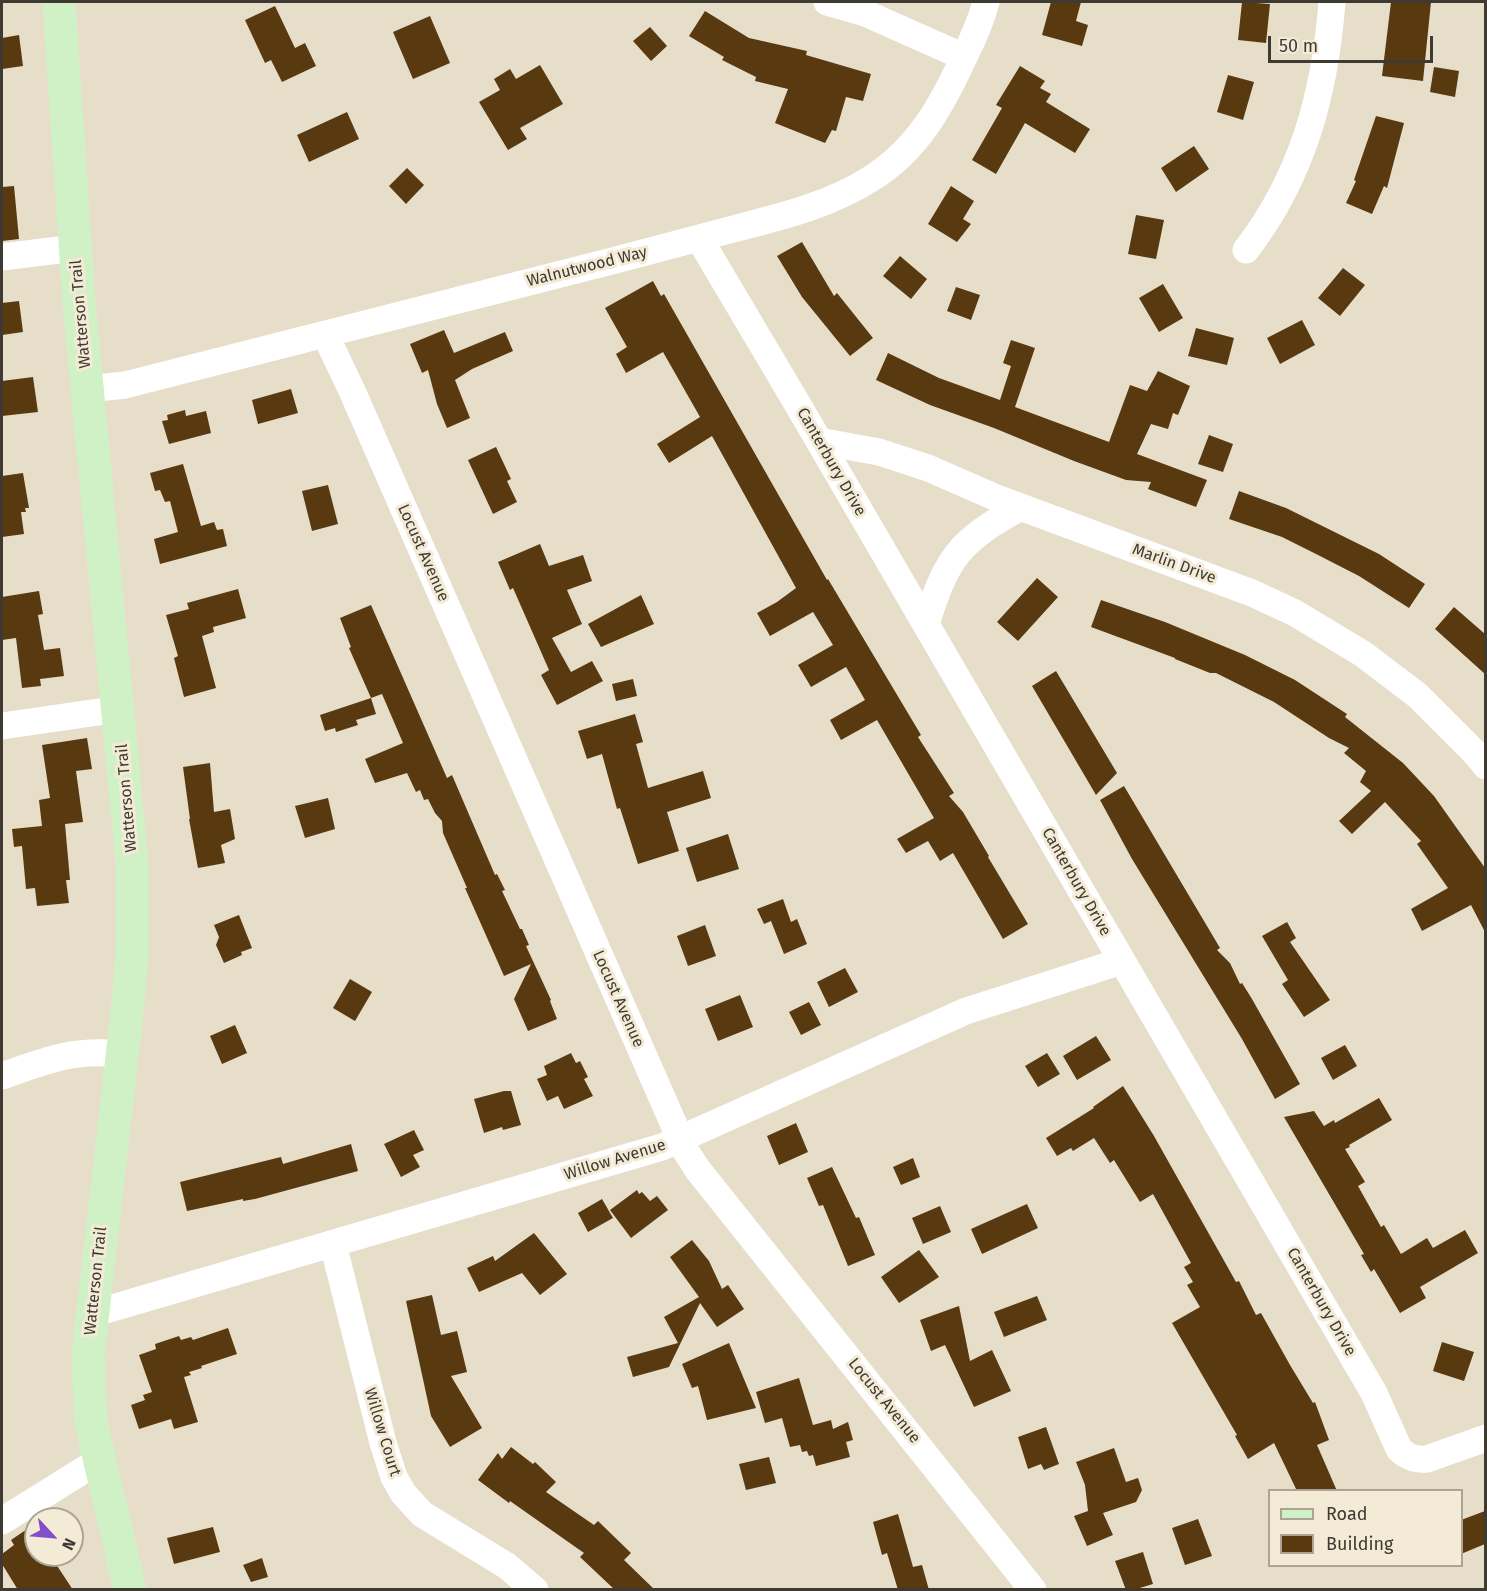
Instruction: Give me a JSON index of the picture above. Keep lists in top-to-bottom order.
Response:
{
  "streets": {
    "main road": ["Watterson Trail"],
    "street": [
      "Walnutwood Way",
      "Canterbury Drive",
      "Locust Avenue",
      "Marlin Drive",
      "Willow Avenue",
      "Willow Court"
    ]
  },
  "crossings": [
    ["Walnutwood Way", "Watterson Trail"],
    ["Walnutwood Way", "Canterbury Drive"],
    ["Walnutwood Way", "Locust Avenue"],
    ["Watterson Trail", "Willow Avenue"],
    ["Canterbury Drive", "Marlin Drive"],
    ["Canterbury Drive", "Willow Avenue"],
    ["Locust Avenue", "Willow Avenue"],
    ["Willow Avenue", "Willow Court"]
  ],
  "legend": ["Road", "Building"],
  "scale_bar": "50 m",
  "north": "bottom right"
}
